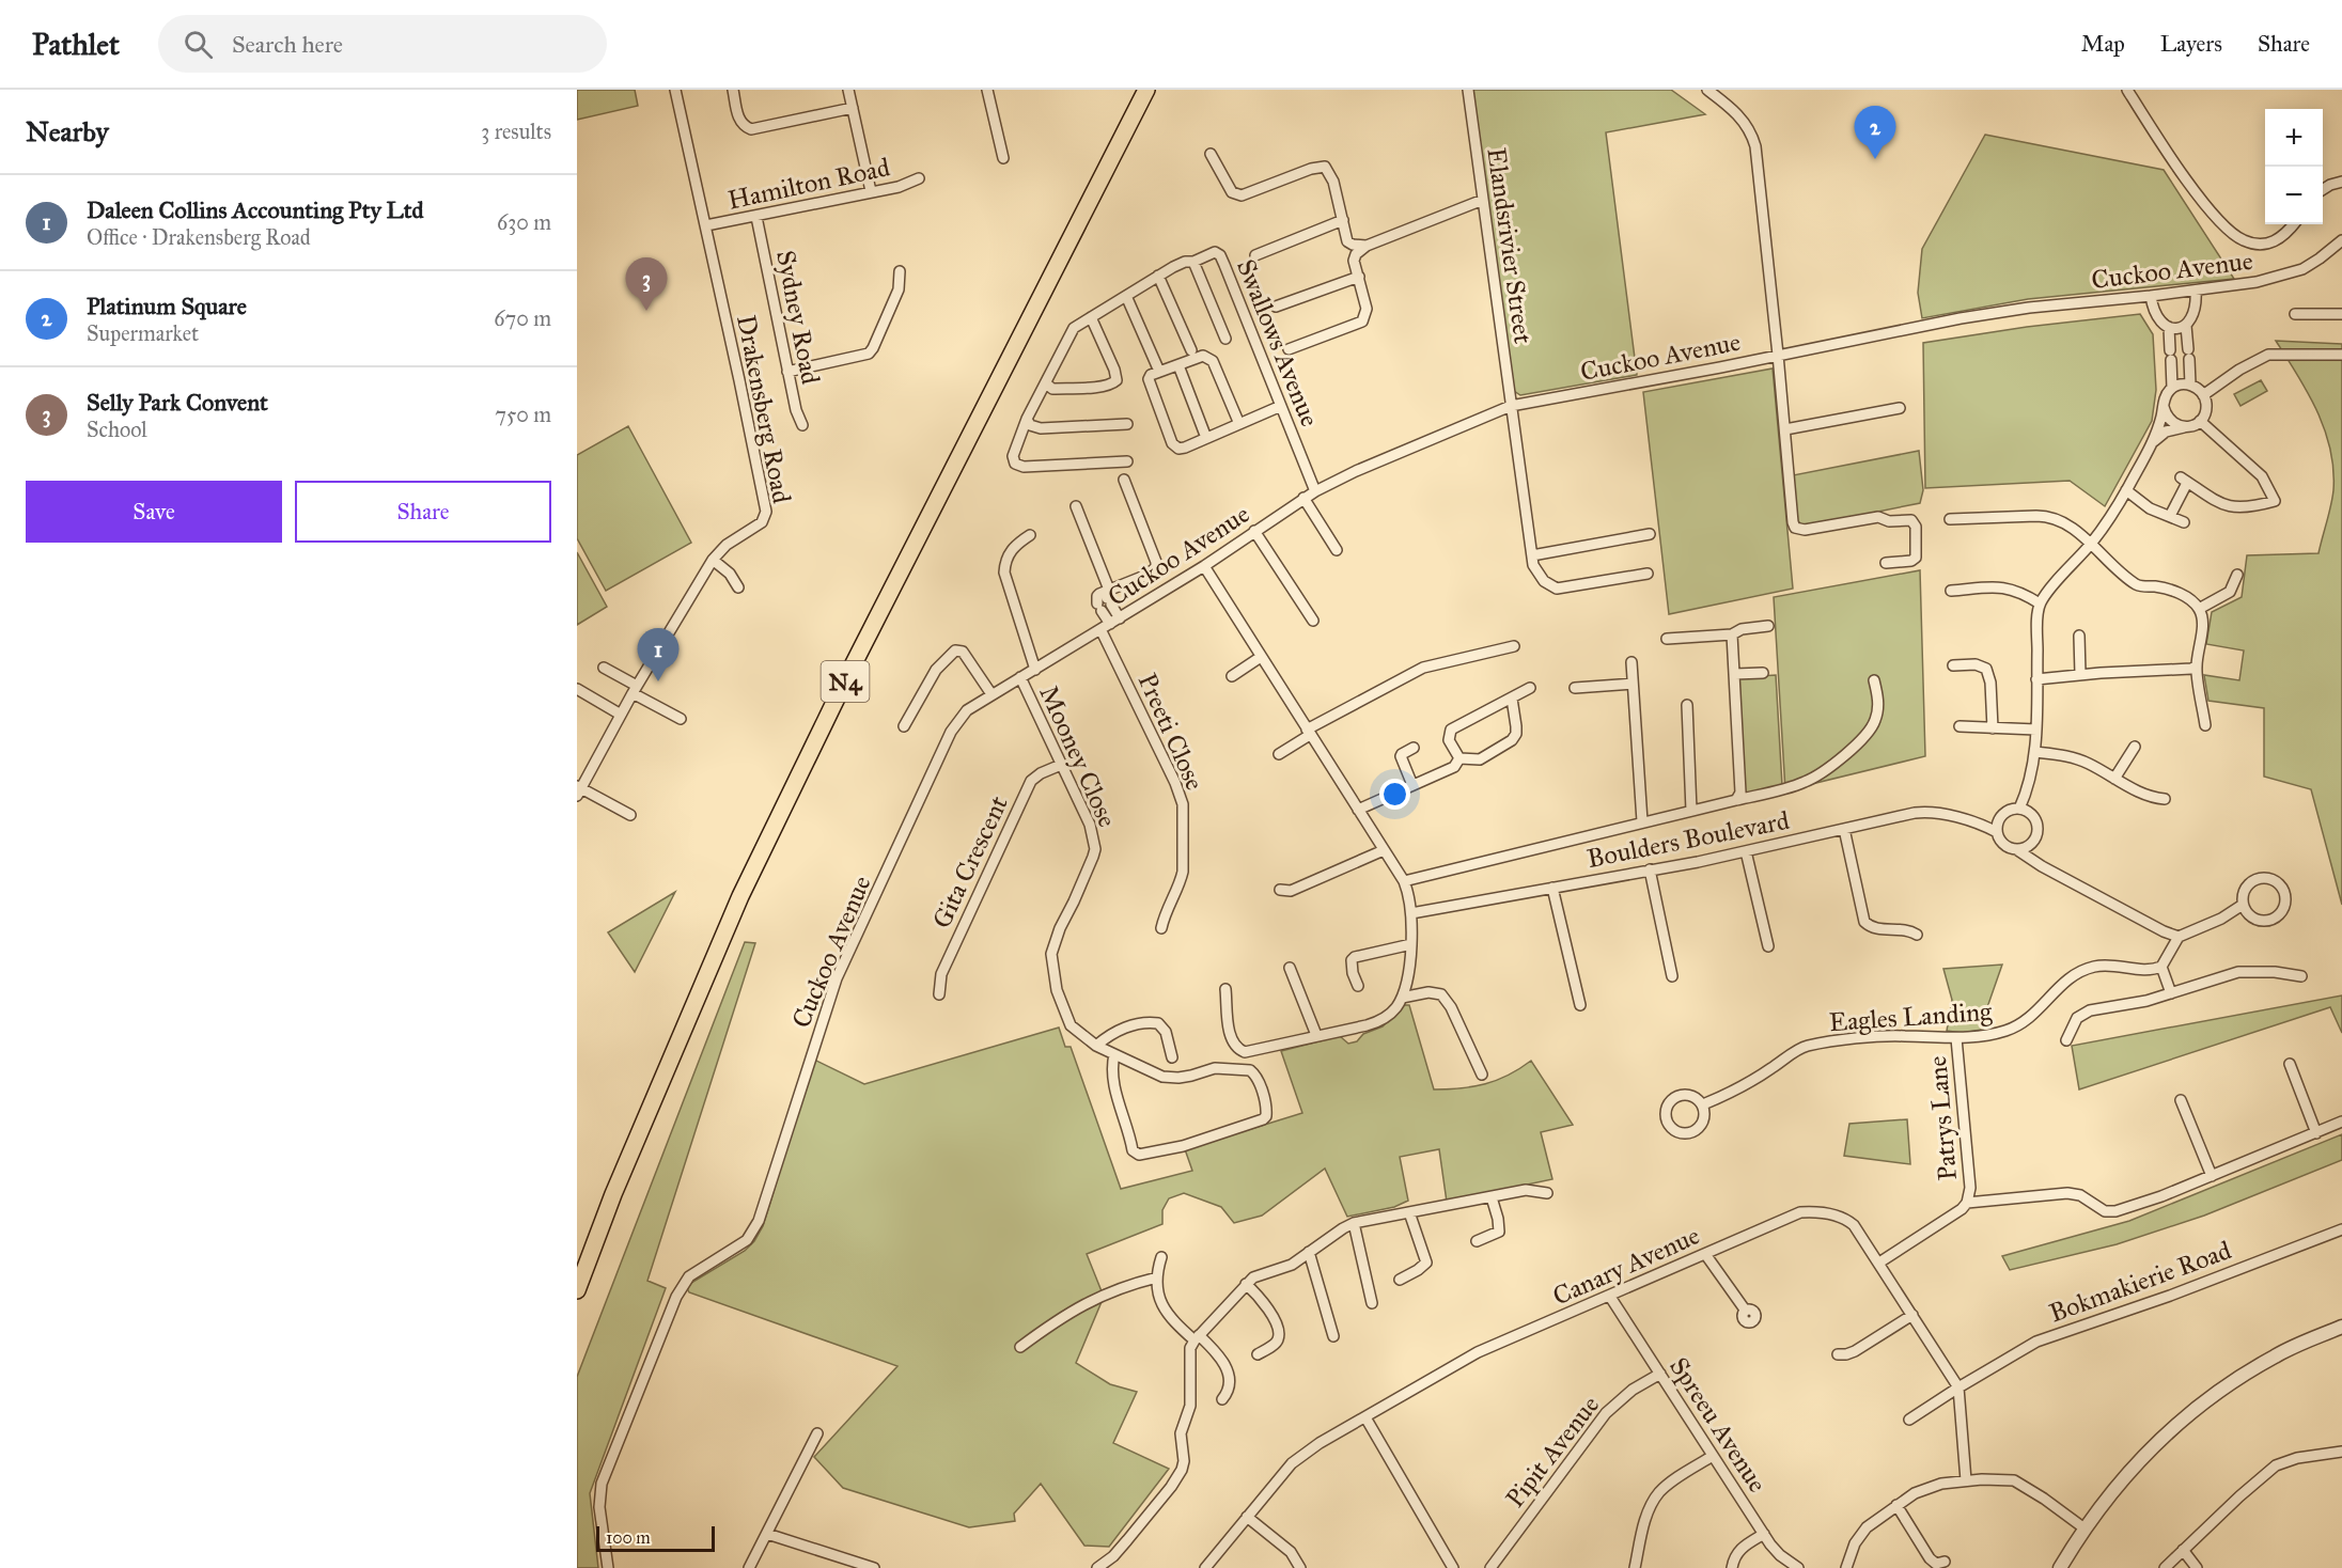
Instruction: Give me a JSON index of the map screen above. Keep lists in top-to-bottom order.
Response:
{
  "streets": {
    "highway": ["N4"],
    "street": [
      "Hamilton Road",
      "Elandsrivier Street",
      "Cuckoo Avenue",
      "Sydney Road",
      "Swallows Avenue",
      "Drakensberg Road",
      "Preeti Close",
      "Mooney Close",
      "Boulders Boulevard",
      "Gita Crescent",
      "Eagles Landing",
      "Patrys Lane",
      "Canary Avenue",
      "Bokmakierie Road",
      "Spreeu Avenue",
      "Pipit Avenue"
    ]
  },
  "crossings": [
    ["Hamilton Road", "Sydney Road"],
    ["Hamilton Road", "Drakensberg Road"],
    ["Elandsrivier Street", "Cuckoo Avenue"],
    ["Cuckoo Avenue", "Swallows Avenue"],
    ["Cuckoo Avenue", "Preeti Close"],
    ["Cuckoo Avenue", "Mooney Close"],
    ["Mooney Close", "Gita Crescent"],
    ["Eagles Landing", "Patrys Lane"],
    ["Patrys Lane", "Canary Avenue"],
    ["Canary Avenue", "Bokmakierie Road"],
    ["Canary Avenue", "Spreeu Avenue"],
    ["Spreeu Avenue", "Pipit Avenue"]
  ],
  "scale_bar": "100 m",
  "page": {
    "header": "Pathlet",
    "search": "Search here",
    "nav": ["Map", "Layers", "Share"],
    "heading": ["Nearby", "3 results"],
    "pins": ["2", "3", "1"],
    "map_buttons": ["+", "−"],
    "list": [
      {
        "mark": "1",
        "name": "Daleen Collins Accounting Pty Ltd",
        "note": "Office · Drakensberg Road",
        "value": "630 m"
      },
      {
        "mark": "2",
        "name": "Platinum Square",
        "note": "Supermarket",
        "value": "670 m"
      },
      {
        "mark": "3",
        "name": "Selly Park Convent",
        "note": "School",
        "value": "750 m"
      }
    ],
    "buttons": ["Save", "Share"],
    "scale": "100 m"
  }
}
